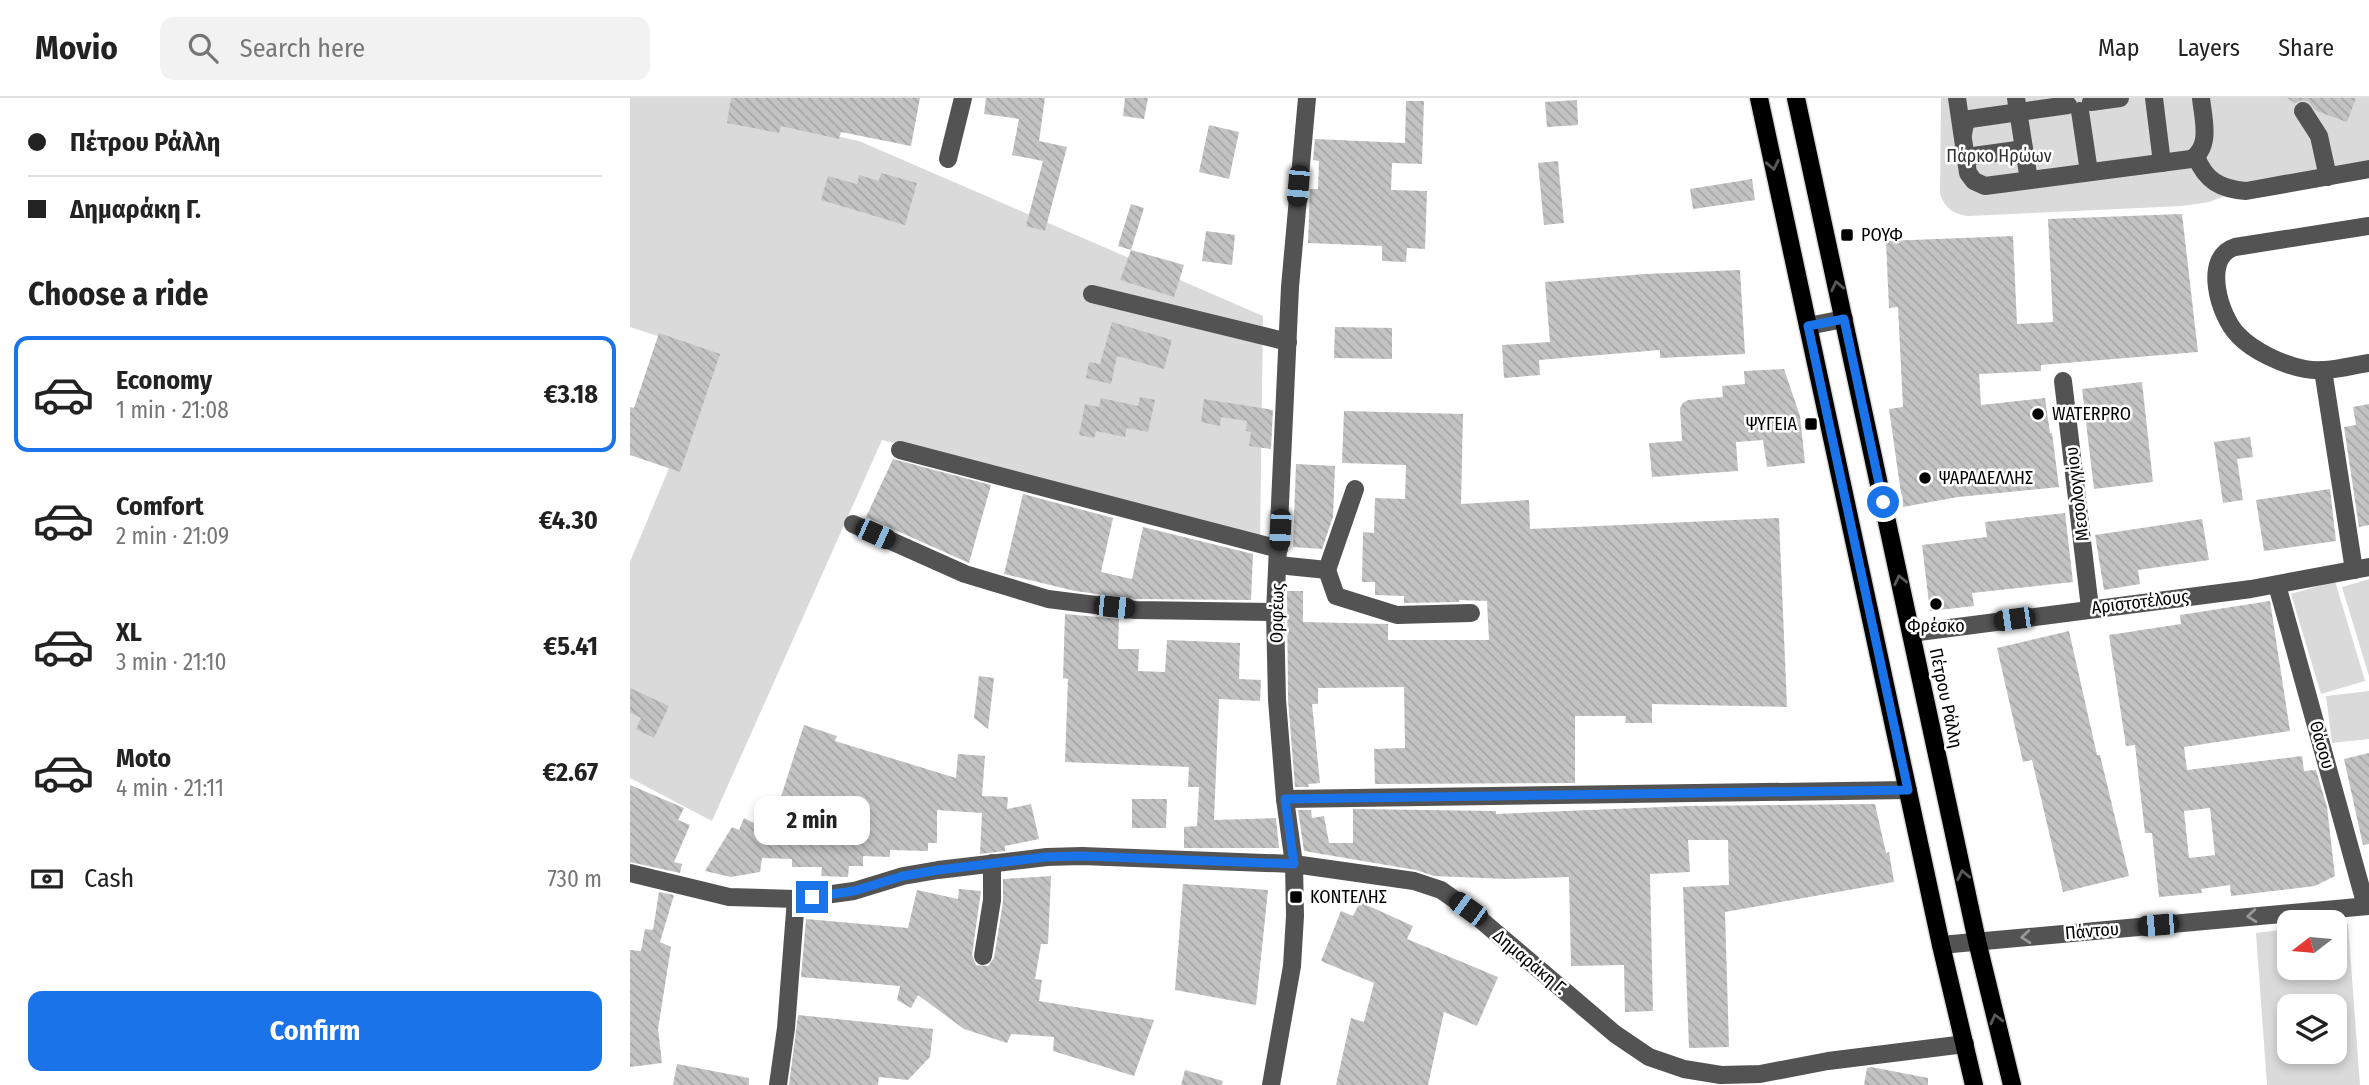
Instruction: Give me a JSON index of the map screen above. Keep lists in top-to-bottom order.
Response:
{
  "streets": {
    "main road": ["Πέτρου Ράλλη"],
    "street": [
      "Μεσολογγίου",
      "Αριστοτέλους",
      "Ορφέως",
      "Θάσου",
      "Πάντου",
      "Δημαράκη Γ."
    ]
  },
  "crossings": [
    ["Μεσολογγίου", "Αριστοτέλους"],
    ["Αριστοτέλους", "Πέτρου Ράλλη"],
    ["Αριστοτέλους", "Θάσου"],
    ["Ορφέως", "Δημαράκη Γ."],
    ["Πέτρου Ράλλη", "Πάντου"],
    ["Θάσου", "Πάντου"]
  ],
  "one_way": ["Πάντου"],
  "parks": ["Πάρκο Ηρώων"],
  "places": {
    "transit": ["ΡΟΥΦ", "ΨΥΓΕΙΑ", "ΚΟΝΤΕΛΗΣ"],
    "other": ["WATERPRO", "ΨΑΡΑΔΕΛΛΗΣ", "Φρέσκο"]
  },
  "north": "left",
  "page": {
    "header": "Movio",
    "search": "Search here",
    "nav": ["Map", "Layers", "Share"],
    "banner": ["Πέτρου Ράλλη", "Δημαράκη Γ."],
    "heading": "Choose a ride",
    "list": [
      {
        "name": "Economy",
        "note": "1 min · 21:08",
        "value": "€3.18"
      },
      {
        "name": "Comfort",
        "note": "2 min · 21:09",
        "value": "€4.30"
      },
      {
        "name": "XL",
        "note": "3 min · 21:10",
        "value": "€5.41"
      },
      {
        "name": "Moto",
        "note": "4 min · 21:11",
        "value": "€2.67"
      }
    ],
    "bubble": "2 min",
    "pay": ["Cash", "730 m"],
    "buttons": "Confirm"
  }
}
